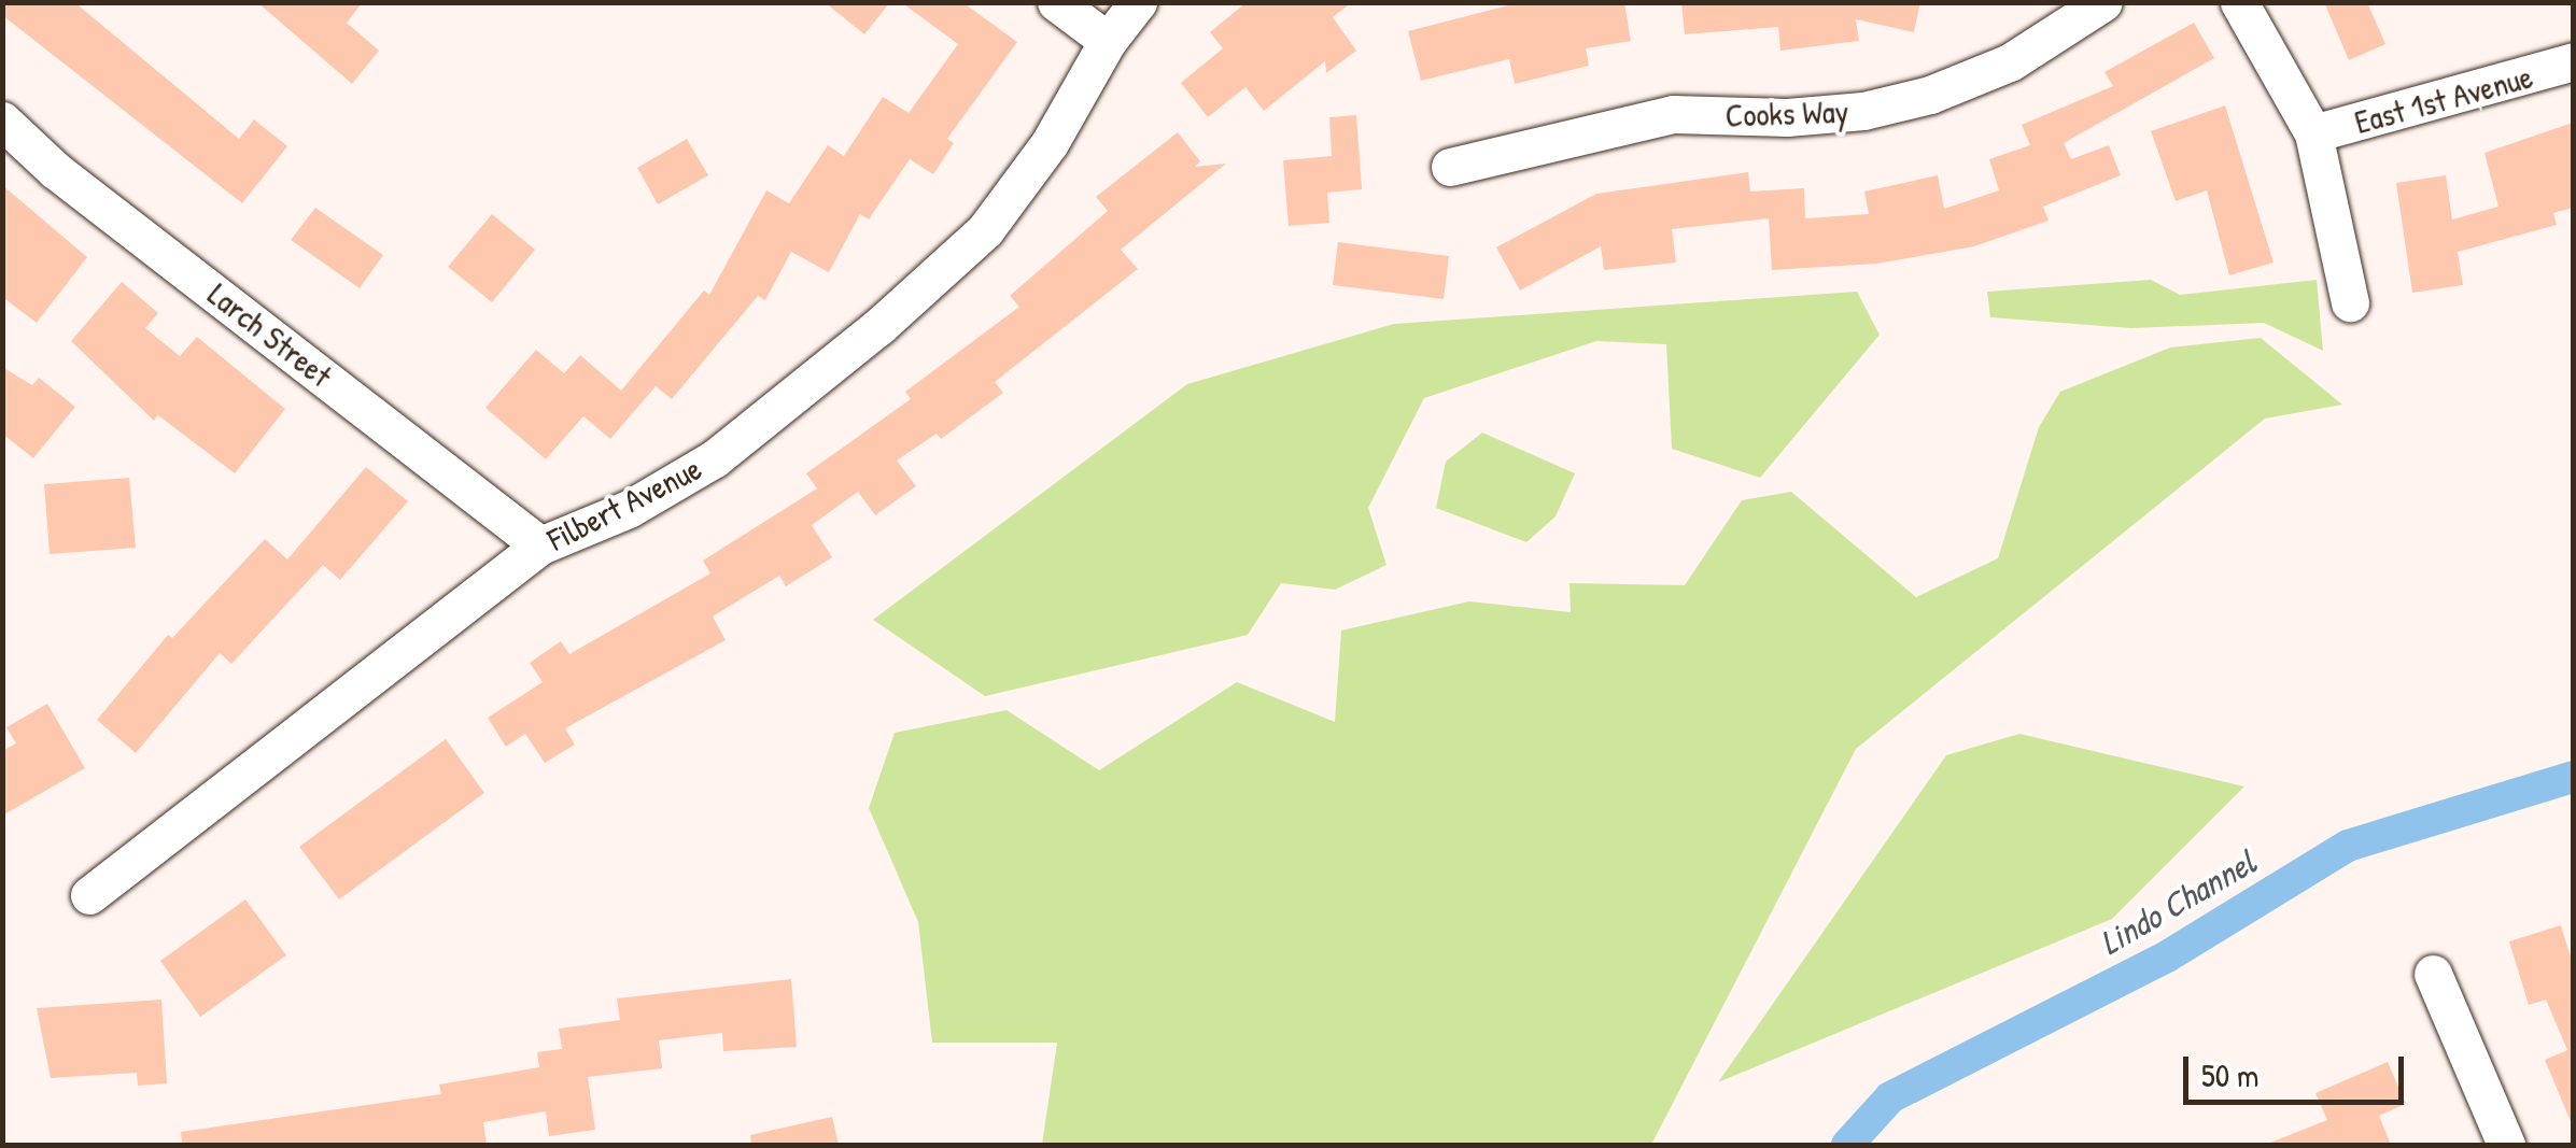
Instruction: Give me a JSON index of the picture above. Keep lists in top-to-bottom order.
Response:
{
  "streets": {
    "street": [
      "East 1st Avenue",
      "Cooks Way",
      "Larch Street",
      "Filbert Avenue"
    ]
  },
  "crossings": [
    ["Larch Street", "Filbert Avenue"]
  ],
  "water": ["Lindo Channel"],
  "scale_bar": "50 m"
}
